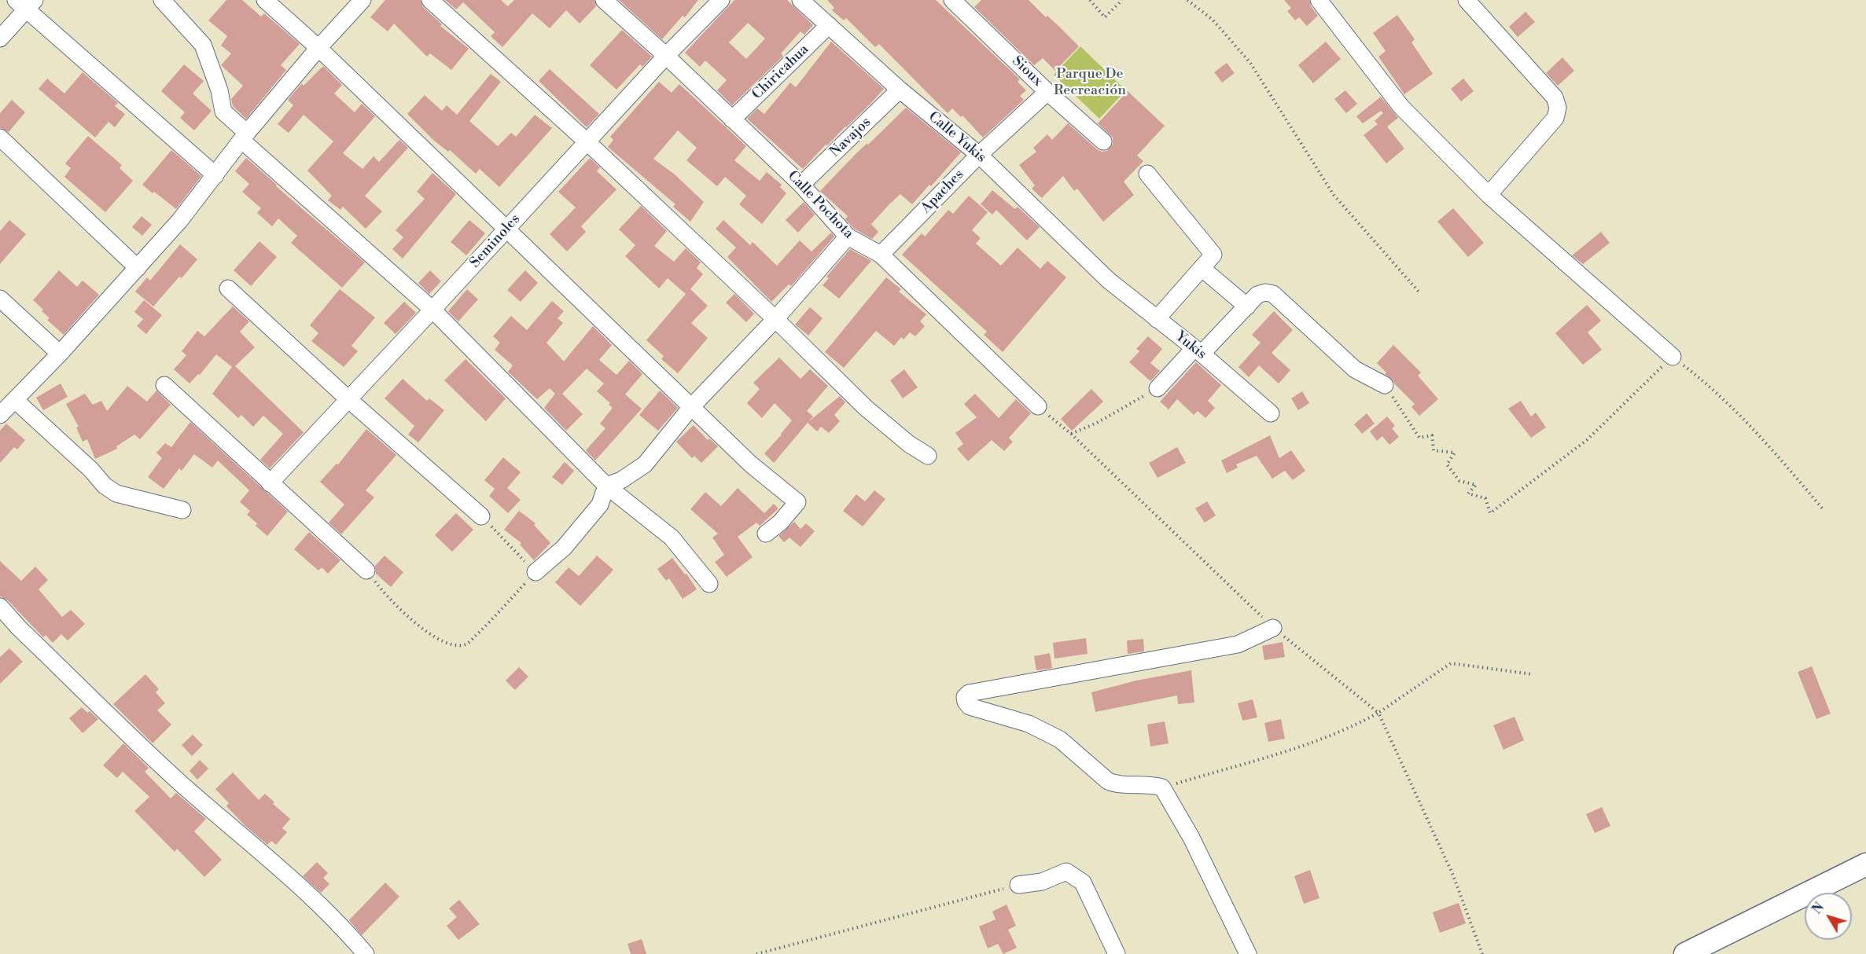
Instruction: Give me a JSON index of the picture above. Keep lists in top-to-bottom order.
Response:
{
  "streets": {
    "street": [
      "Sioux",
      "Chiricahua",
      "Navajos",
      "Calle Yukis",
      "Apaches",
      "Calle Pochota",
      "Seminoles",
      "Yukis"
    ]
  },
  "crossings": [
    ["Sioux", "Apaches"],
    ["Chiricahua", "Calle Yukis"],
    ["Chiricahua", "Calle Pochota"],
    ["Navajos", "Calle Yukis"],
    ["Navajos", "Calle Pochota"],
    ["Calle Yukis", "Apaches"],
    ["Calle Yukis", "Yukis"],
    ["Apaches", "Calle Pochota"],
    ["Calle Pochota", "Seminoles"]
  ],
  "parks": ["Parque De Recreación"],
  "north": "top left"
}
